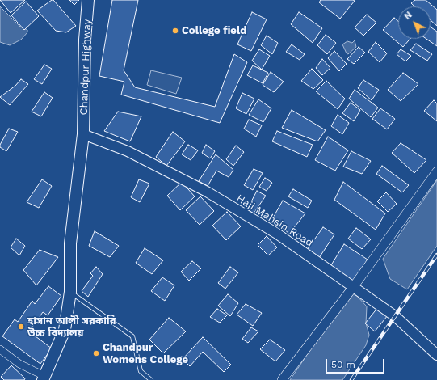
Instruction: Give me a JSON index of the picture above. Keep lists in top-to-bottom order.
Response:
{
  "streets": {
    "main road": ["Chandpur Highway", "Haji Mahsin Road"]
  },
  "crossings": [
    ["Chandpur Highway", "Haji Mahsin Road"]
  ],
  "places": ["College field", "হাসান আলী সরকারি উচ্চ বিদ্যালয়", "Chandpur Womens College"],
  "scale_bar": "50 m",
  "north": "top left"
}
